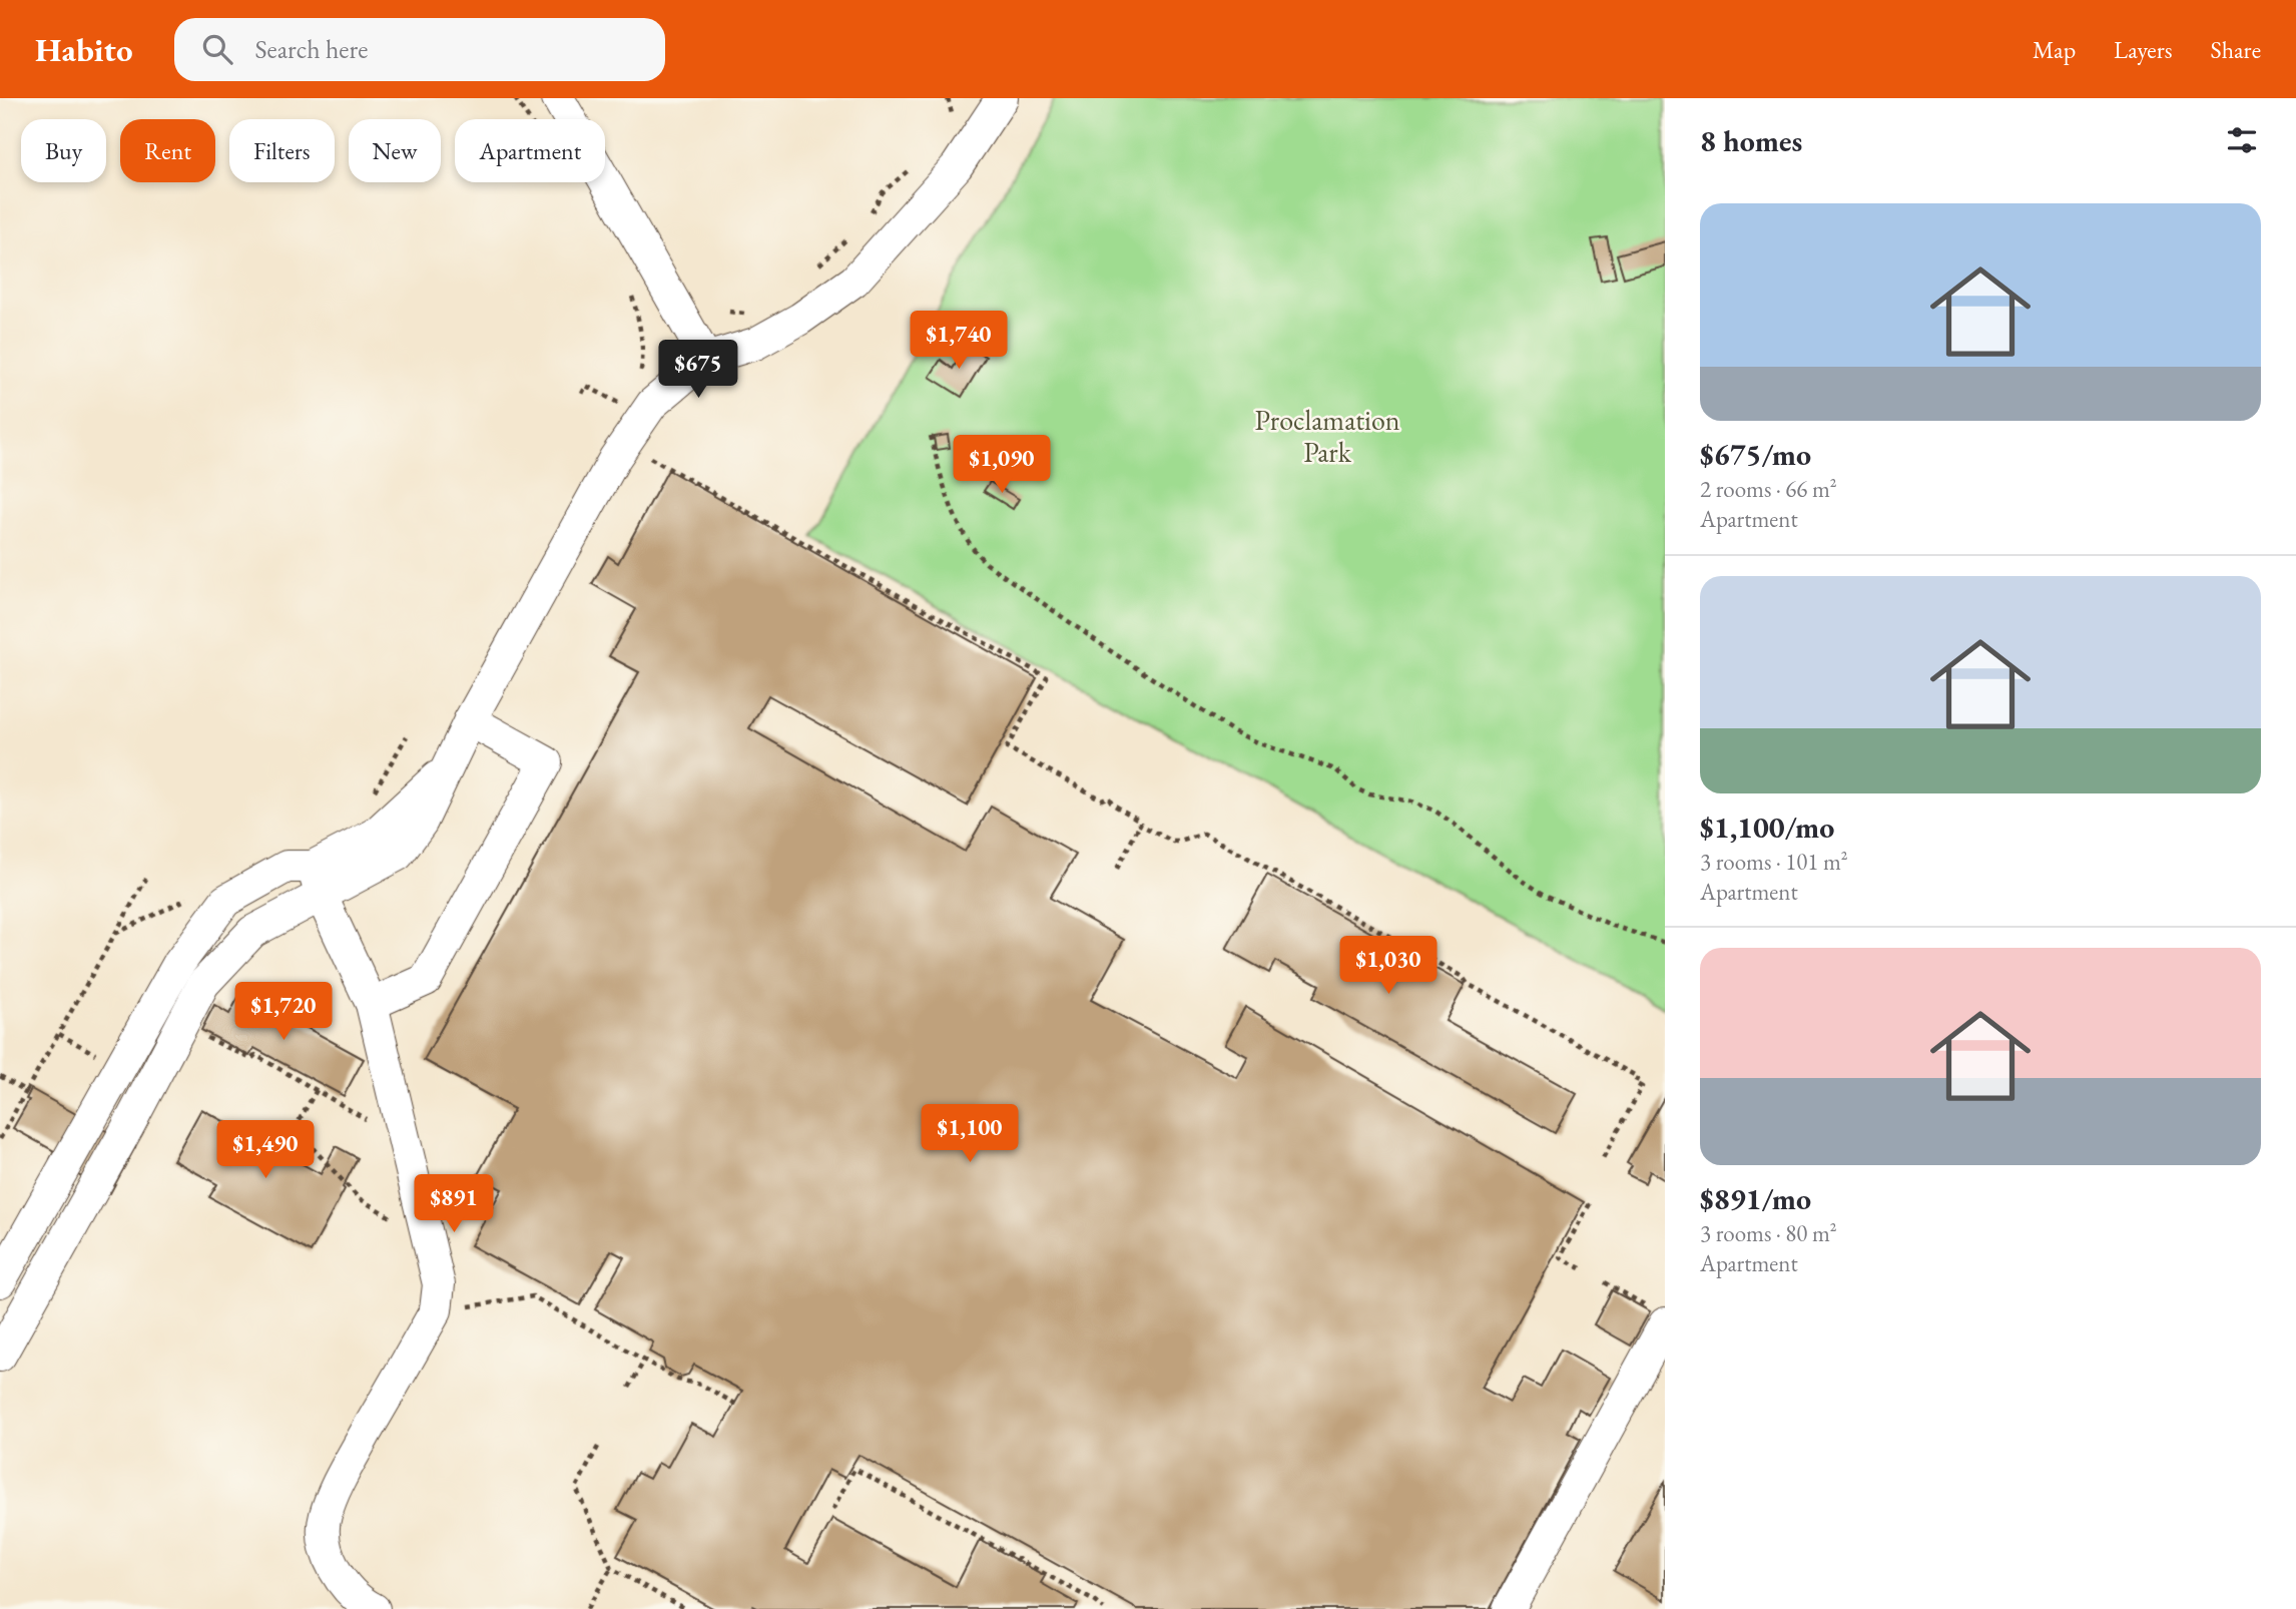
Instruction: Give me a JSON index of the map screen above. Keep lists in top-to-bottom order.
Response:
{
  "parks": ["Proclamation Park"],
  "page": {
    "header": "Habito",
    "search": "Search here",
    "nav": ["Map", "Layers", "Share"],
    "heading": "8 homes",
    "chip": [
      "Buy",
      "Rent",
      "Filters",
      "New",
      "Apartment"
    ],
    "list": [
      {
        "name": "$675/mo",
        "note": "2 rooms · 66 m² · Apartment"
      },
      {
        "name": "$1,100/mo",
        "note": "3 rooms · 101 m² · Apartment"
      },
      {
        "name": "$891/mo",
        "note": "3 rooms · 80 m² · Apartment"
      }
    ],
    "price": [
      "$1,740",
      "$675",
      "$1,090",
      "$1,030",
      "$1,720",
      "$1,100",
      "$1,490",
      "$891"
    ]
  }
}
